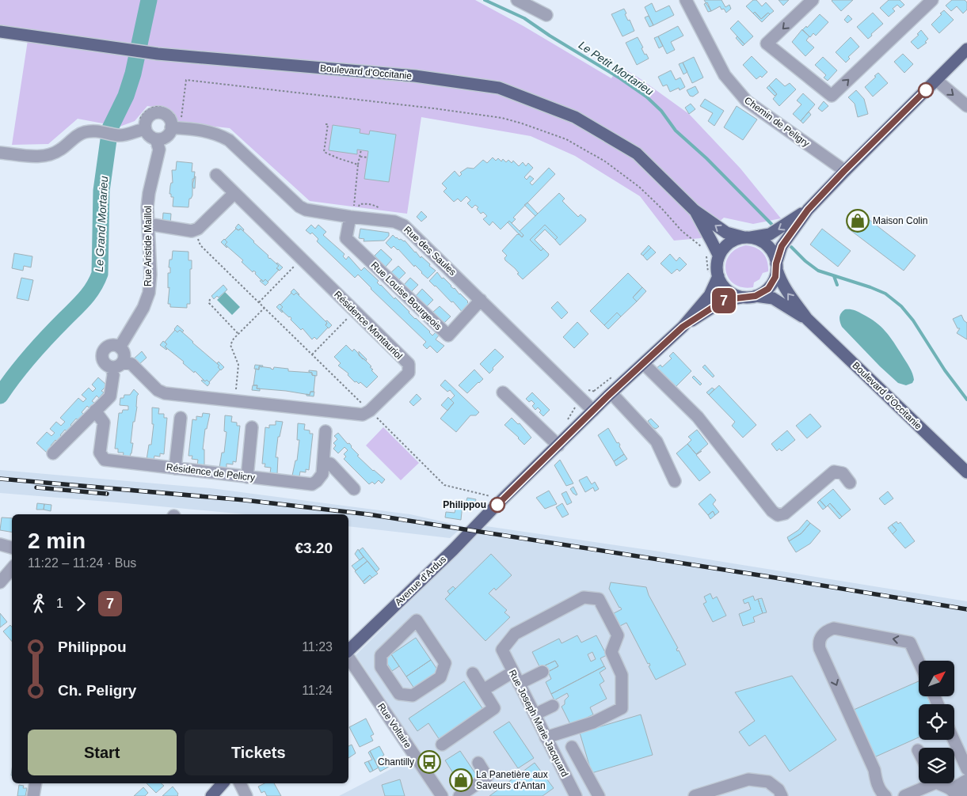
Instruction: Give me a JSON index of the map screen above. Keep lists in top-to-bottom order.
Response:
{
  "streets": {
    "main road": ["Boulevard d'Occitanie", "Avenue d'Ardus"],
    "street": [
      "Chemin de Peligry",
      "Rue Aristide Maillol",
      "Rue des Saules",
      "Rue Louise Bourgeois",
      "Résidence Montauriol",
      "Résidence de Pelicry",
      "Rue Joseph Marie Jacquard",
      "Rue Voltaire"
    ]
  },
  "crossings": [
    ["Rue Aristide Maillol", "Rue des Saules"],
    ["Rue des Saules", "Rue Louise Bourgeois"],
    ["Rue des Saules", "Avenue d'Ardus"]
  ],
  "water": ["Le Petit Mortarieu", "Le Grand Mortarieu"],
  "places": {
    "shop": ["Maison Colin", "La Panetière aux Saveurs d'Antan"],
    "other": ["Philippou"],
    "bus stop": ["Chantilly"]
  },
  "lines": ["bus line 7"],
  "north": "top right",
  "page": {
    "on_map": "7",
    "heading": ["2 min", "11:22 – 11:24 · Bus", "€3.20"],
    "legs": ["1", "7"],
    "list": [
      {
        "name": "Philippou",
        "value": "11:23"
      },
      {
        "name": "Ch. Peligry",
        "value": "11:24"
      }
    ],
    "buttons": ["Start", "Tickets"]
  }
}
